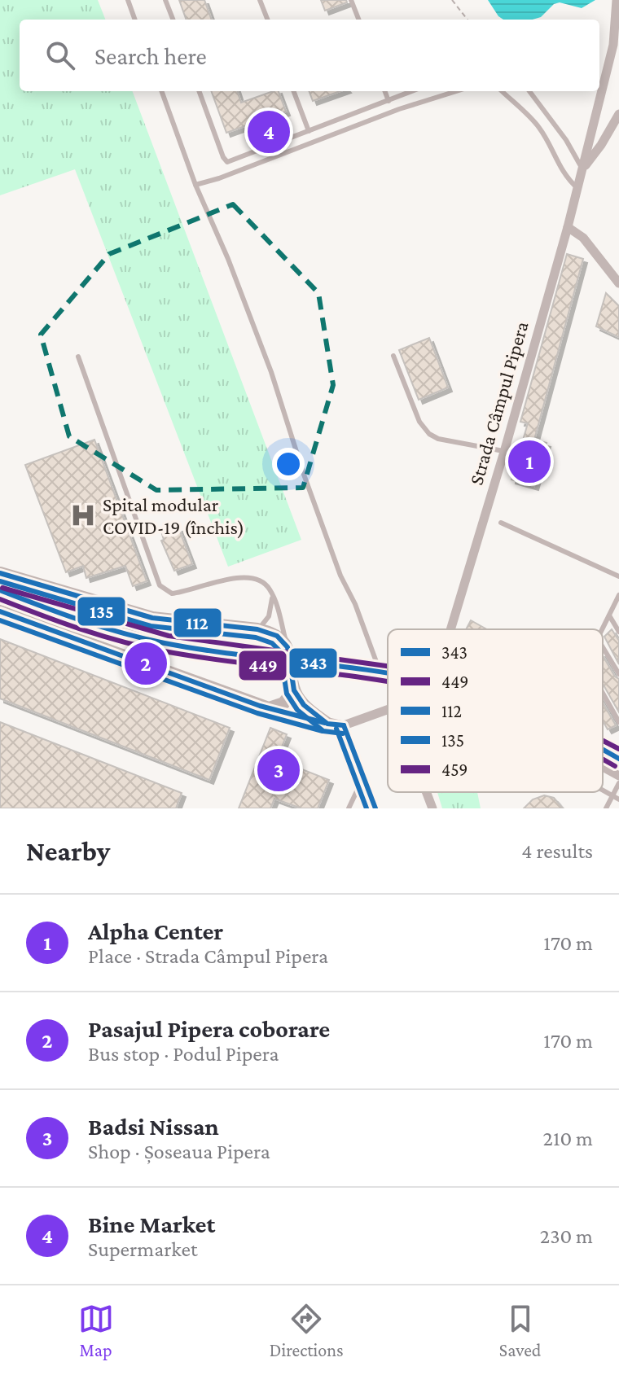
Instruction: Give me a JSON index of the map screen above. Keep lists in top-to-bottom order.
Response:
{
  "streets": {
    "street": ["Strada Câmpul Pipera"]
  },
  "places": {
    "hospital": ["Spital modular COVID-19 (închis)"]
  },
  "lines": [
    "transit line 112",
    "transit line 135",
    "transit line 459",
    "transit line 343",
    "transit line 449"
  ],
  "legend": [
    "343",
    "449",
    "112",
    "135",
    "459"
  ],
  "page": {
    "search": "Search here",
    "pins": [
      "4",
      "1",
      "2",
      "3"
    ],
    "heading": ["Nearby", "4 results"],
    "list": [
      {
        "mark": "1",
        "name": "Alpha Center",
        "note": "Place · Strada Câmpul Pipera",
        "value": "170 m"
      },
      {
        "mark": "2",
        "name": "Pasajul Pipera coborare",
        "note": "Bus stop · Podul Pipera",
        "value": "170 m"
      },
      {
        "mark": "3",
        "name": "Badsi Nissan",
        "note": "Shop · Șoseaua Pipera",
        "value": "210 m"
      },
      {
        "mark": "4",
        "name": "Bine Market",
        "note": "Supermarket",
        "value": "230 m"
      }
    ],
    "nav": ["Map", "Directions", "Saved"]
  }
}
